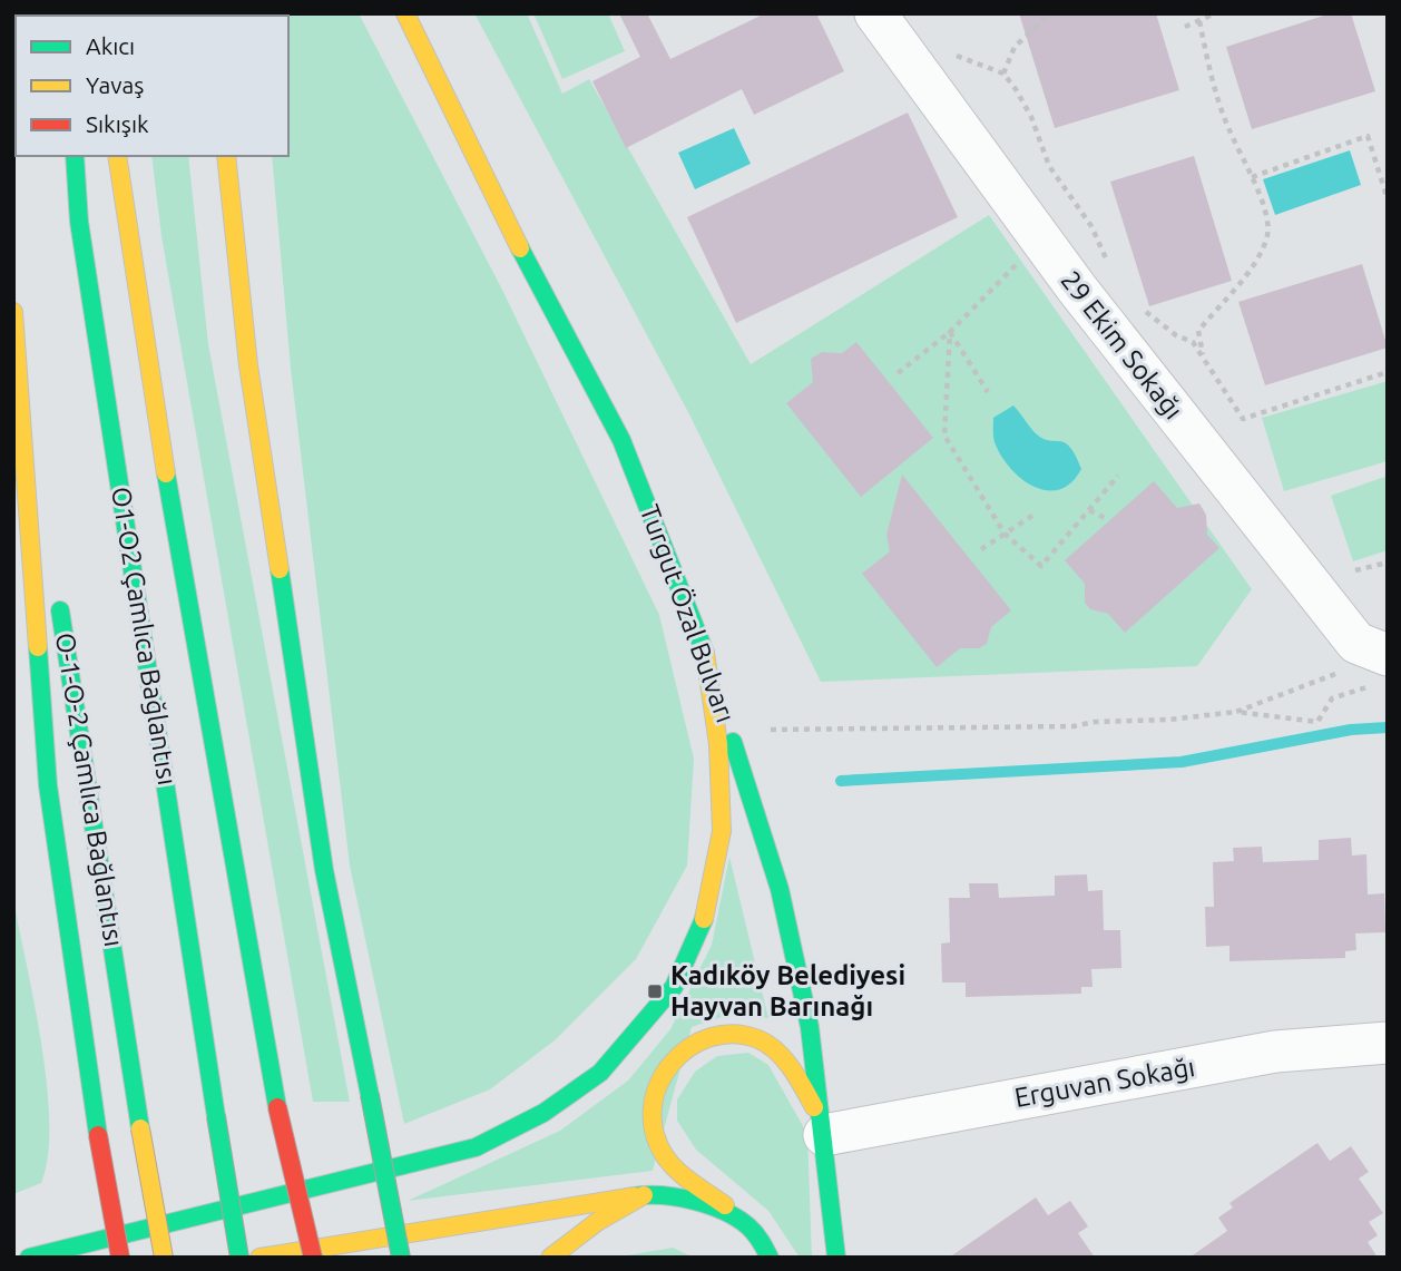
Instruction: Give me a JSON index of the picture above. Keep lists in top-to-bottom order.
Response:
{
  "streets": {
    "main road": ["Turgut Özal Bulvarı", "O1-O2 Çamlıca Bağlantısı", "O-1-O-2 Çamlıca Bağlantısı"],
    "street": ["29 Ekim Sokağı", "Erguvan Sokağı"]
  },
  "crossings": [
    ["Turgut Özal Bulvarı", "Erguvan Sokağı"]
  ],
  "places": {
    "transit": ["Kadıköy Belediyesi Hayvan Barınağı"]
  },
  "legend": ["Akıcı", "Yavaş", "Sıkışık"]
}
